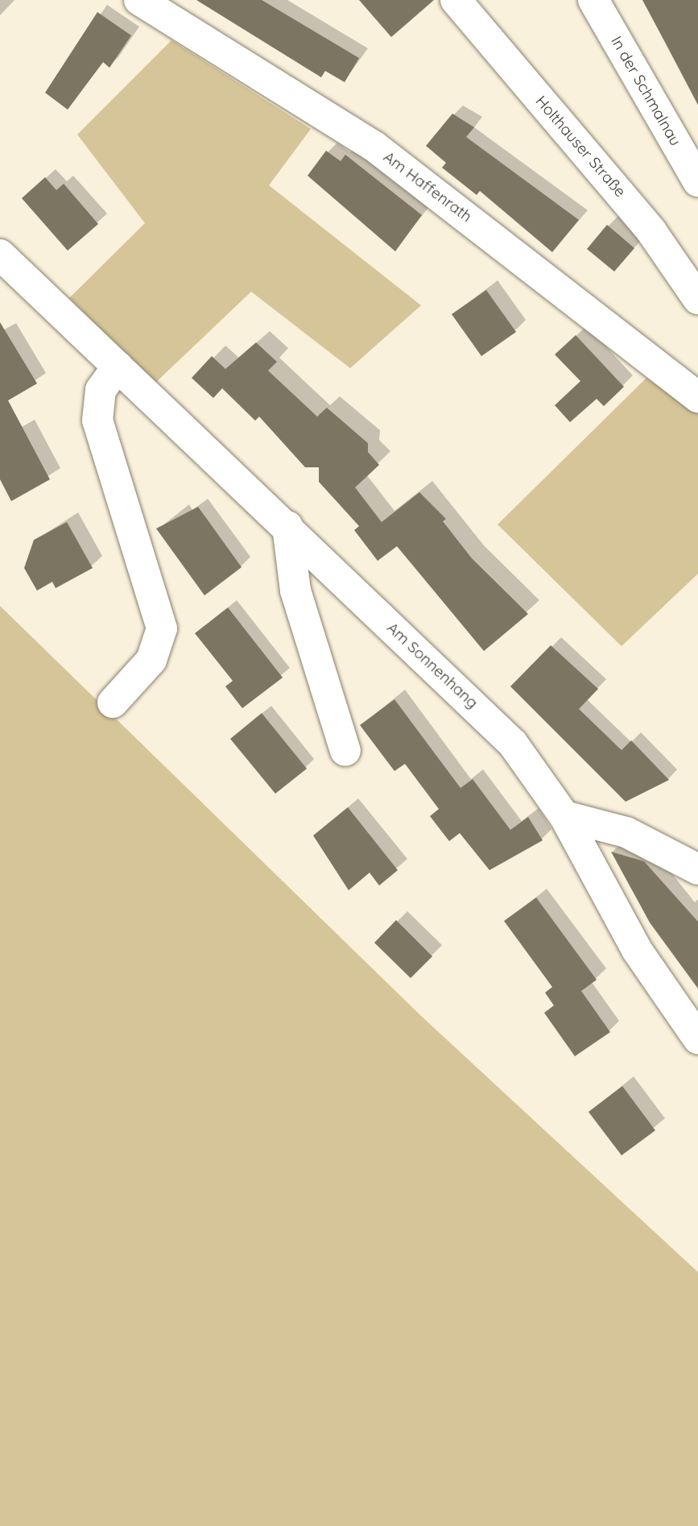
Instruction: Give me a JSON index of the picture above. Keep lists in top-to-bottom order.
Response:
{
  "streets": {
    "street": [
      "In der Schmalnau",
      "Holthauser Straße",
      "Am Haffenrath",
      "Am Sonnenhang"
    ]
  }
}
